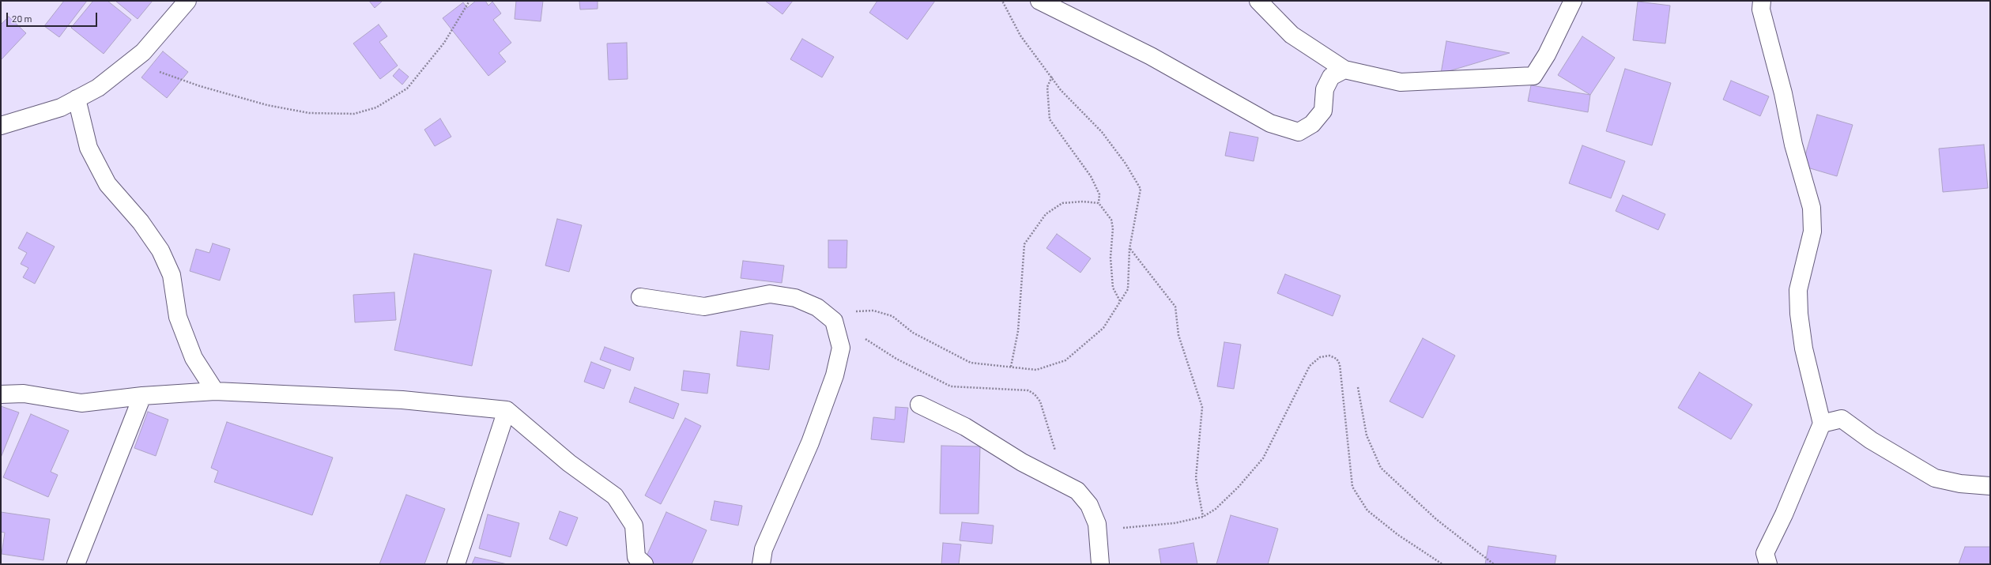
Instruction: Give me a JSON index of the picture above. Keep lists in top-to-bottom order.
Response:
{
  "scale_bar": "20 m"
}
